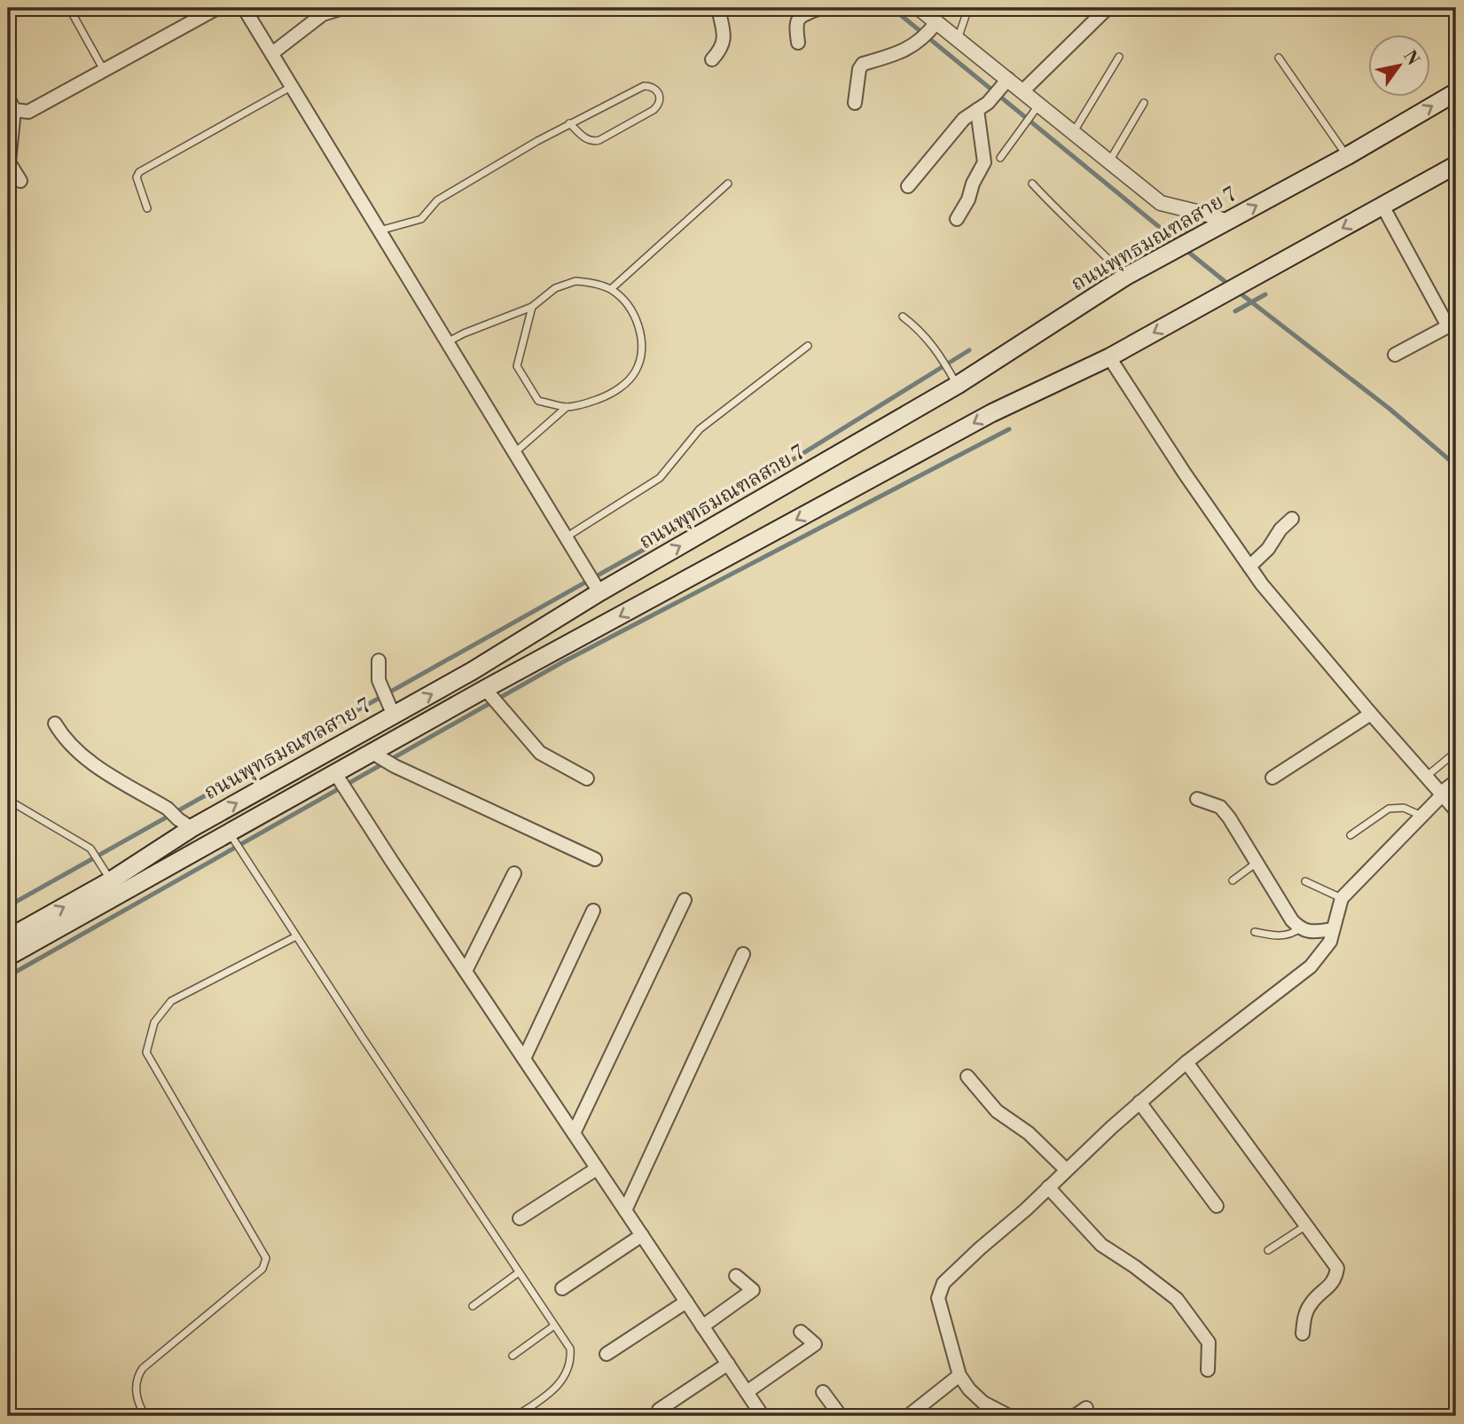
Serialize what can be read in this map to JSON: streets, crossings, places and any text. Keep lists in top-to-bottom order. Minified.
{"streets":{"main road":["ถนนพุทธมณฑลสาย 7"]},"north":"top right"}
